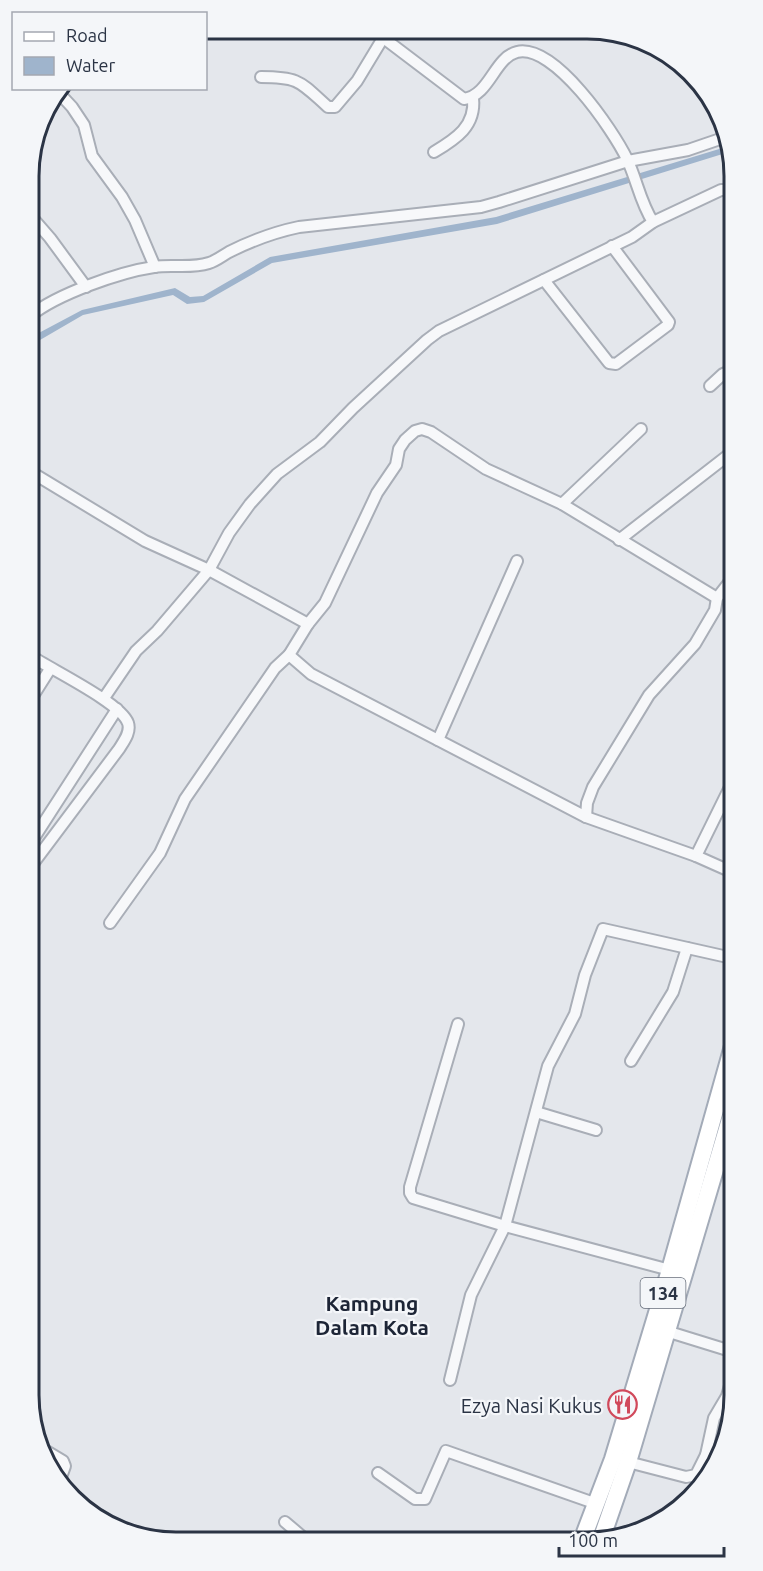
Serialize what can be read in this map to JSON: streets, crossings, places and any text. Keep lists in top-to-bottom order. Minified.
{"streets":{"main road":["134"]},"districts":["Kampung Dalam Kota"],"places":{"restaurant":["Ezya Nasi Kukus"]},"legend":["Road","Water"],"scale_bar":"100 m"}
